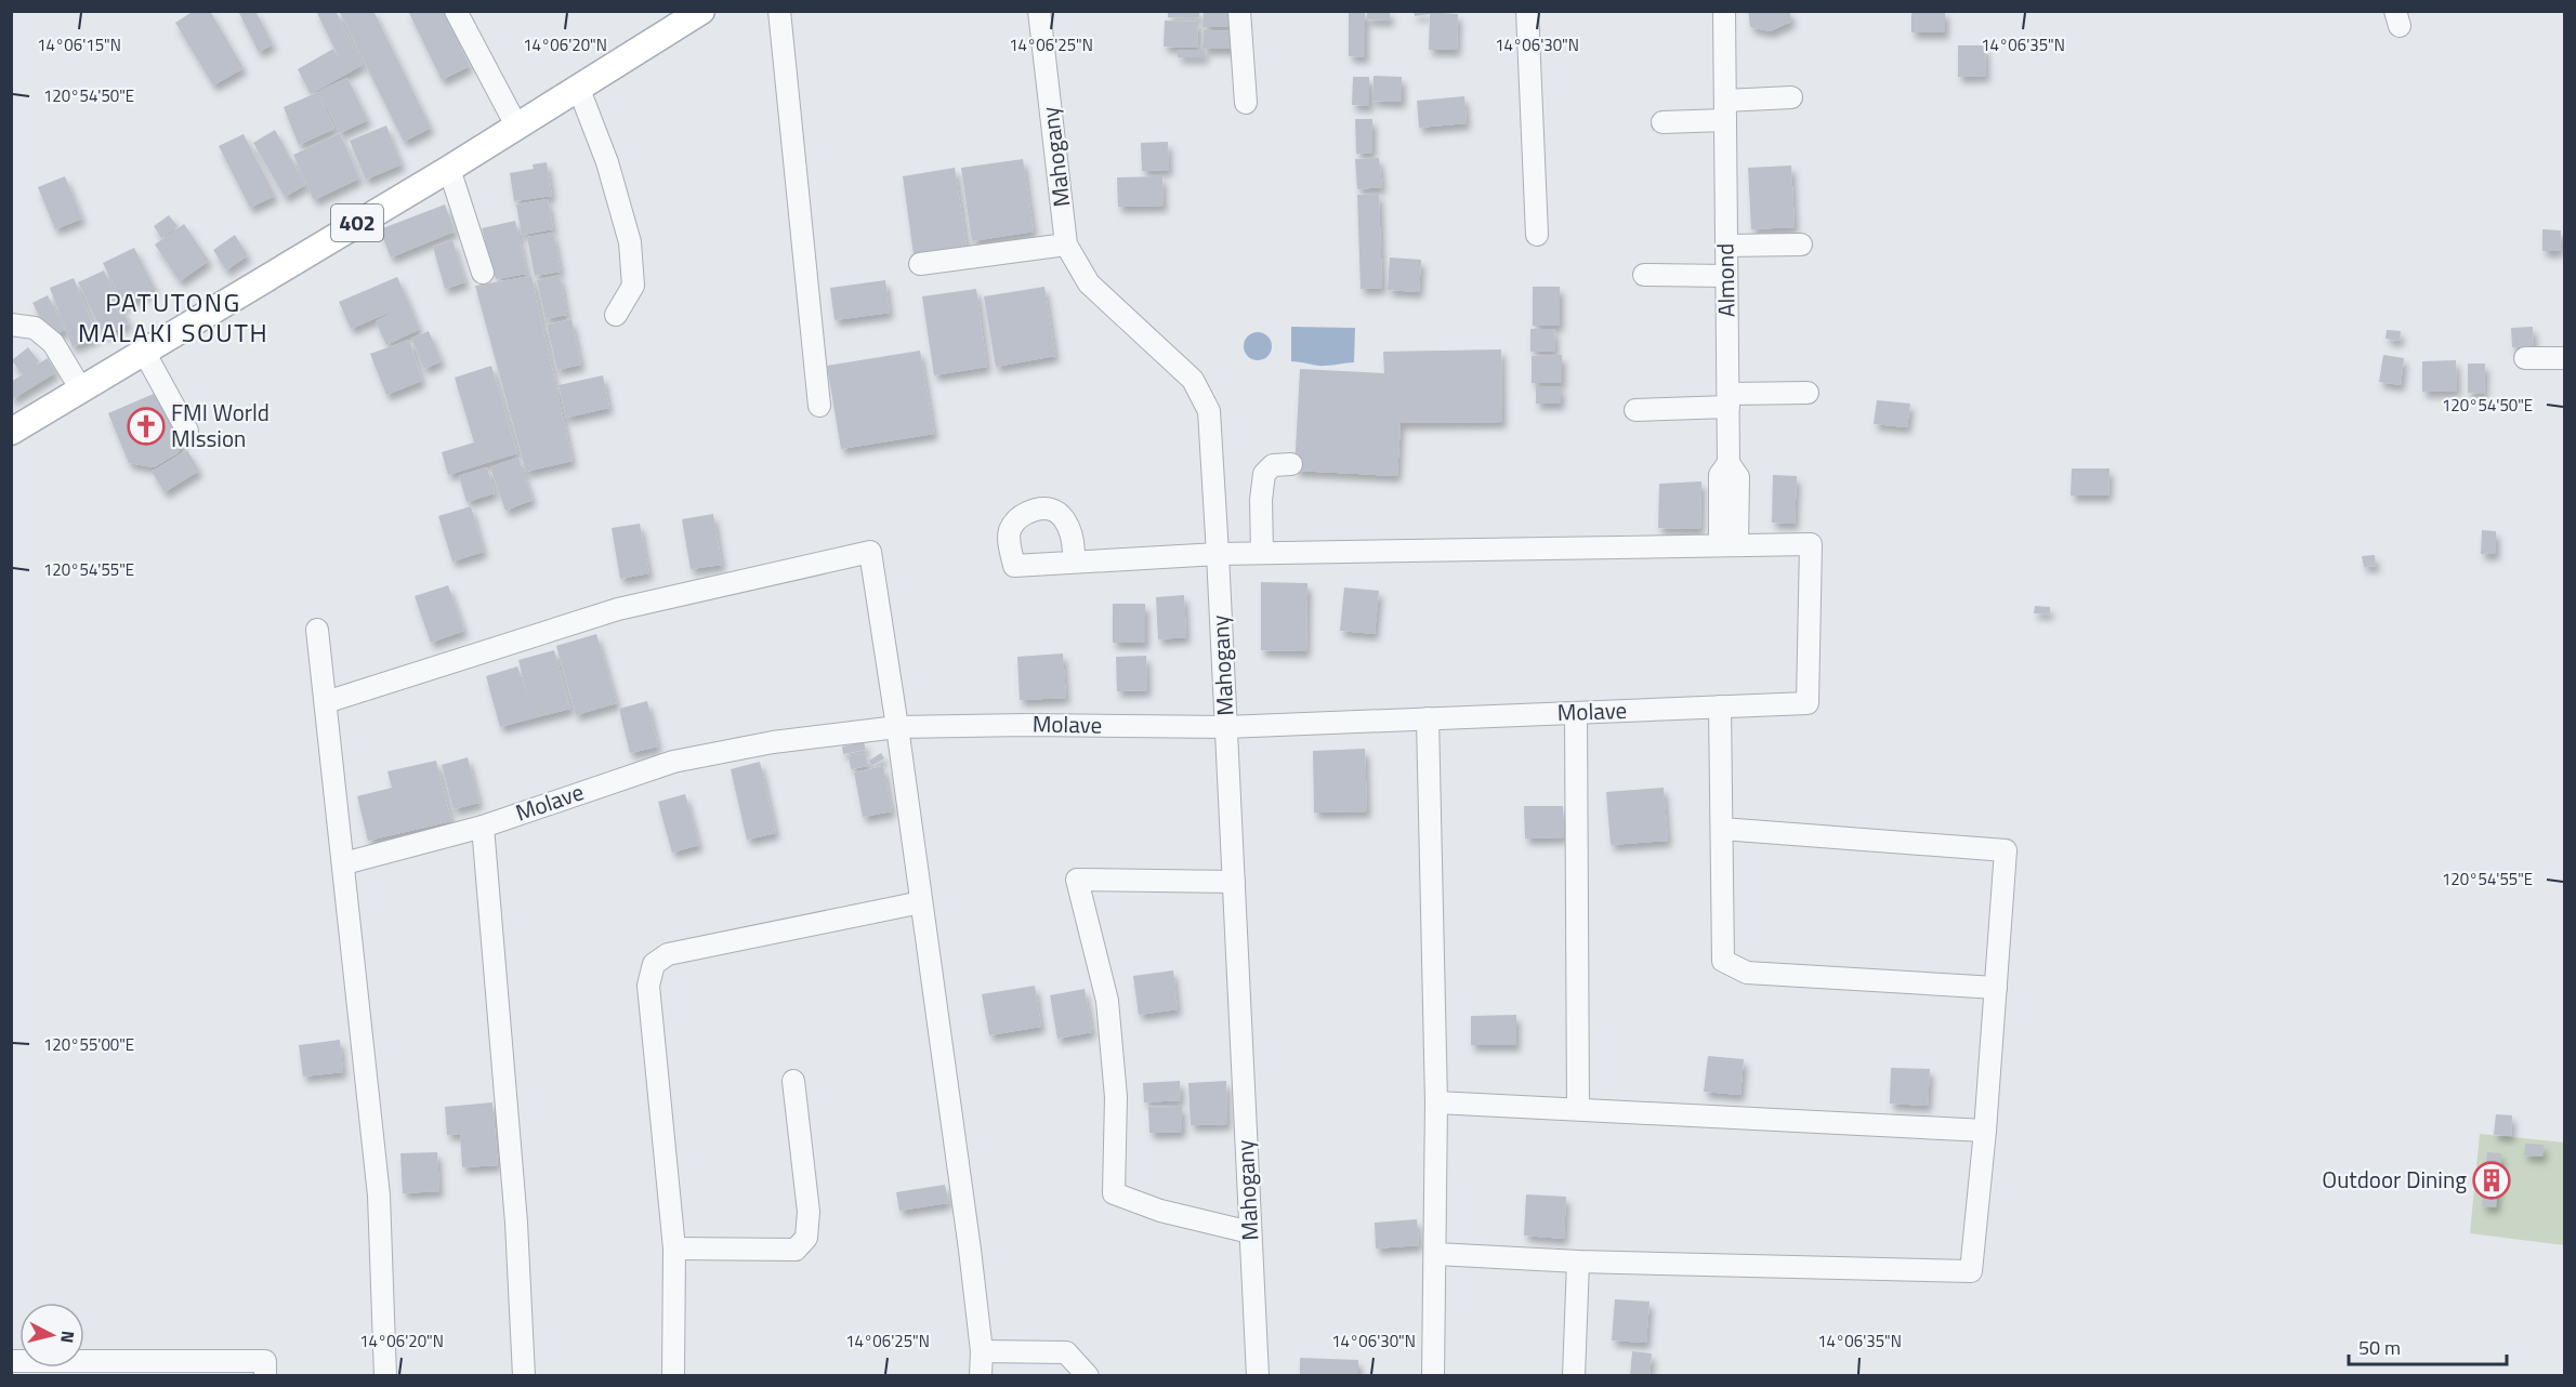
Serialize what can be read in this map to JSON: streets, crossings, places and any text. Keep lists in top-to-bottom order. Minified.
{"streets":{"main road":["402"],"street":["Mahogany","Almond","Molave"]},"crossings":[["Mahogany","Molave"],["Almond","Molave"]],"districts":["PATUTONG MALAKI SOUTH"],"places":{"church":["FMI World MIssion"],"building":["Outdoor Dining"]},"scale_bar":"50 m","north":"right","coordinates":["14°06'15\"N","14°06'20\"N","14°06'25\"N","14°06'30\"N","14°06'35\"N","120°54'50\"E","120°54'55\"E","120°55'00\"E"]}
